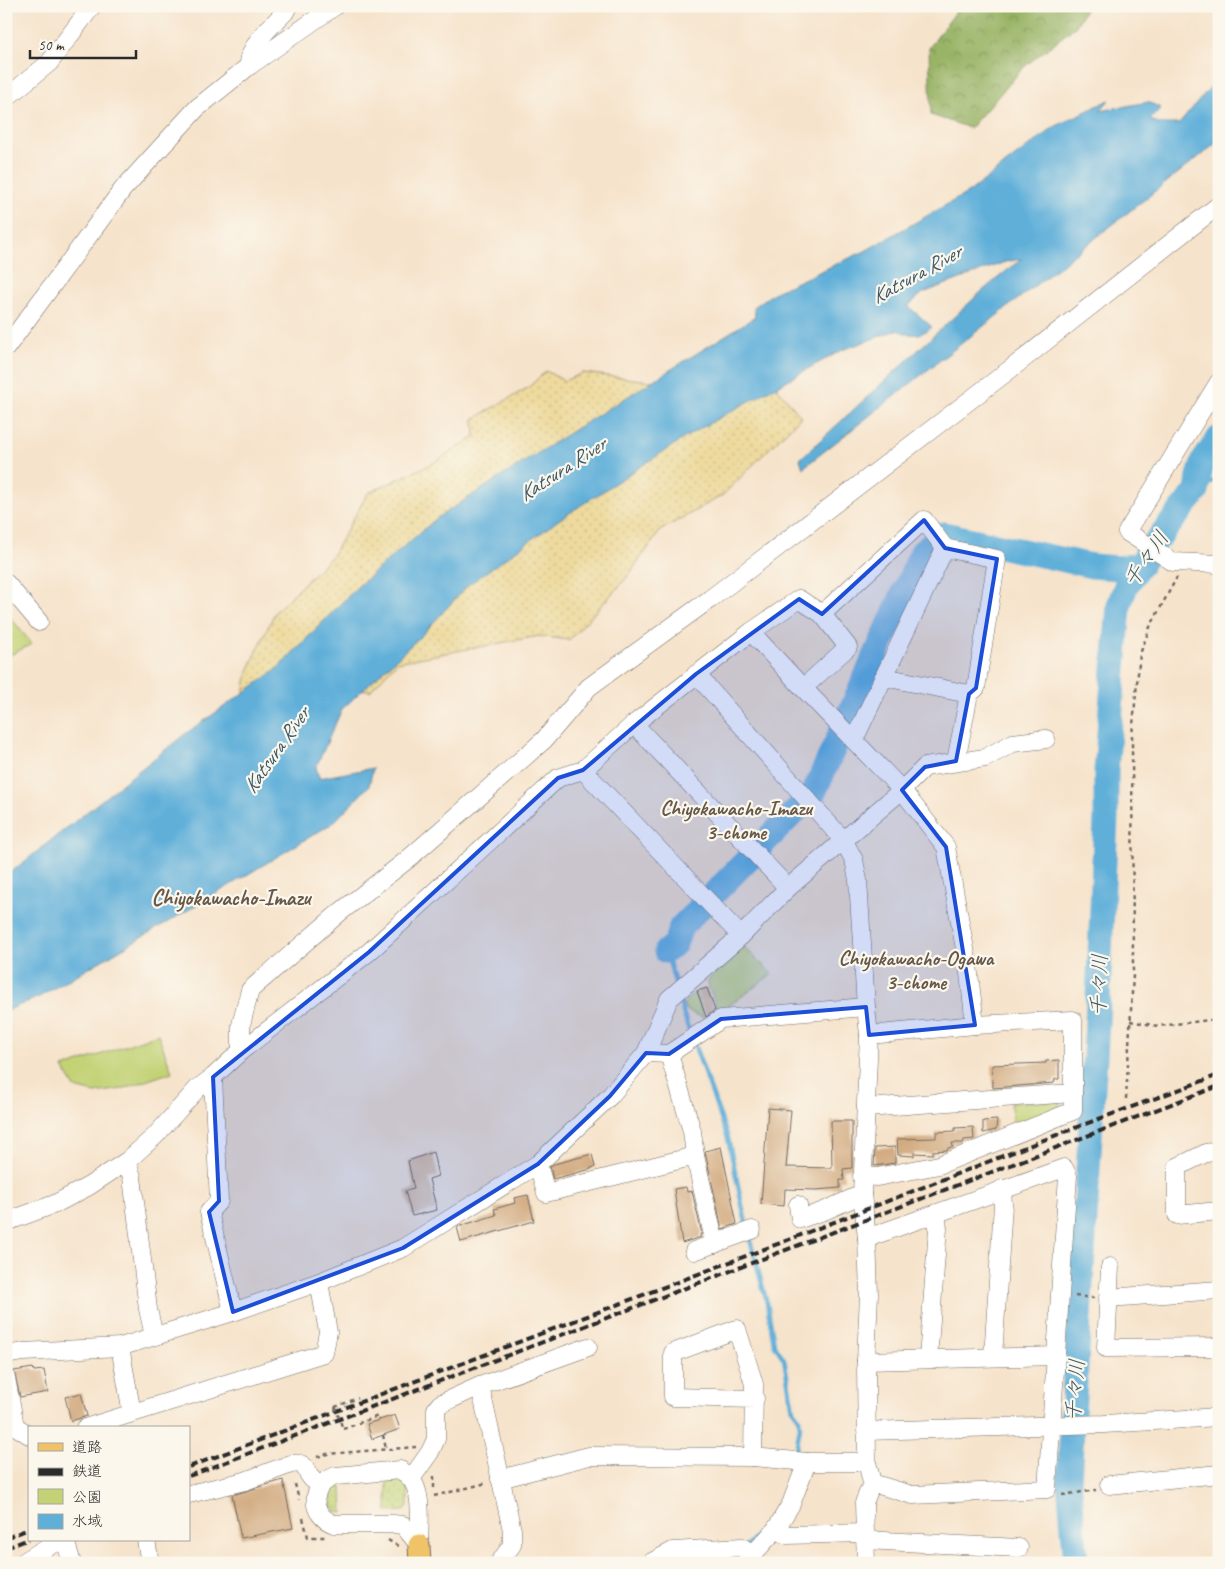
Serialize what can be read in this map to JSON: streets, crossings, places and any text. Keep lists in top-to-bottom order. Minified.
{"districts":["Chiyokawacho-Imazu 3-chome","Chiyokawacho-Imazu","Chiyokawacho-Ogawa 3-chome"],"water":["Katsura River","千々川"],"legend":["道路","鉄道","公園","水域"],"scale_bar":"50 m"}
